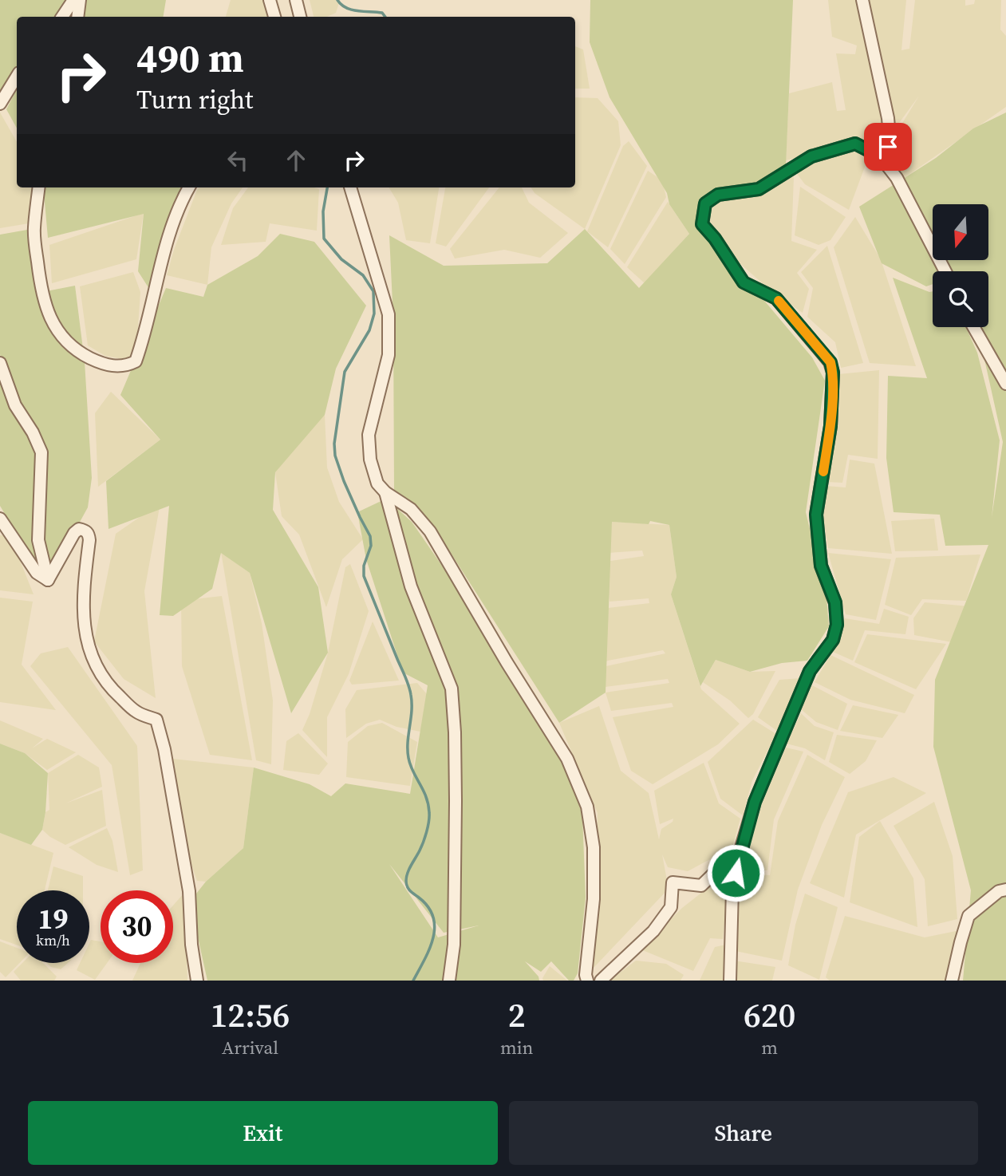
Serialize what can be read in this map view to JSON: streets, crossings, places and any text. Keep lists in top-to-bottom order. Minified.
{"north":"bottom","page":{"turn":["490 m","Turn right"],"speed":"19 km/h","limit":"30","eta":["12:56","Arrival","2","min","620","m"],"buttons":["Exit","Share"]}}
